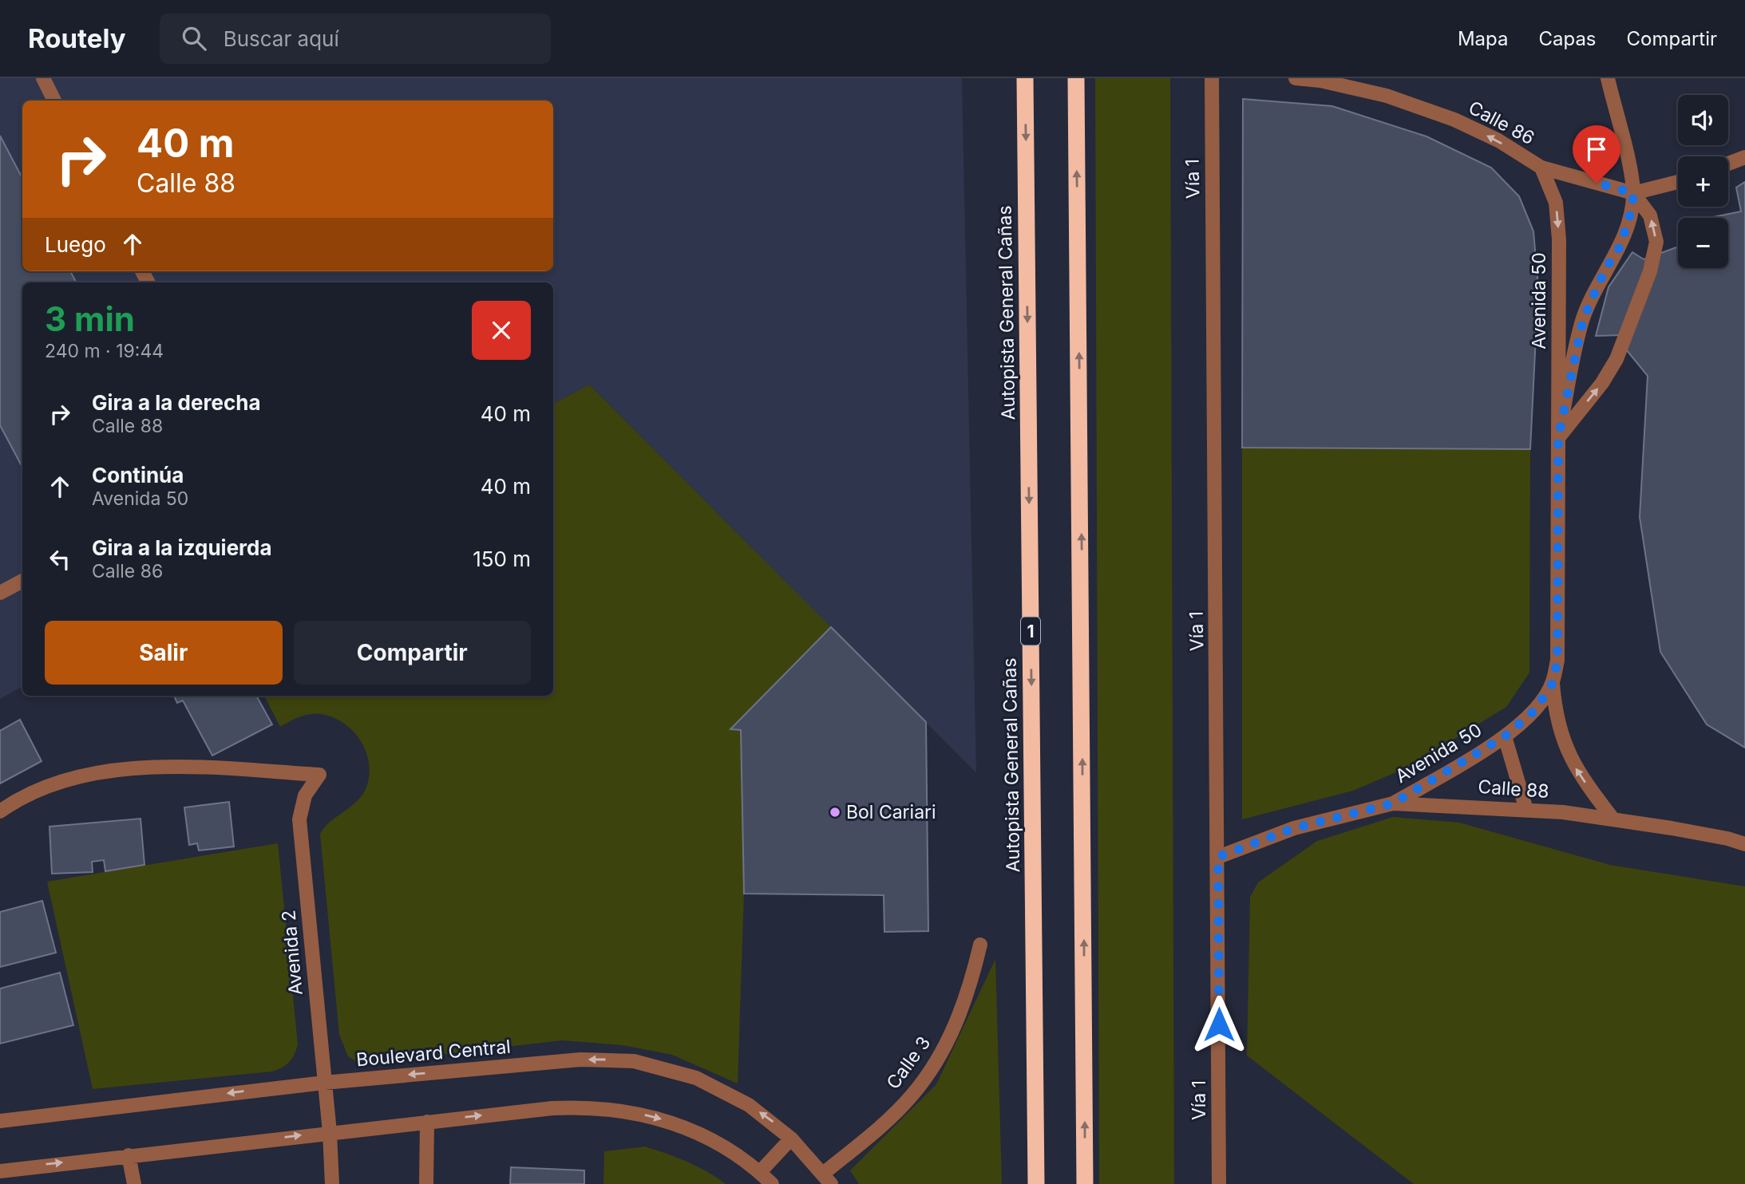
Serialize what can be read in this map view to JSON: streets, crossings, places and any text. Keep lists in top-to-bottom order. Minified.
{"streets":{"highway":["Autopista General Cañas","1"],"street":["Calle 86","Vía 1","Avenida 50","Calle 88","Avenida 2","Boulevard Central","Calle 3"]},"crossings":[["Calle 86","Avenida 50"],["Vía 1","Calle 88"],["Avenida 50","Calle 88"],["Avenida 2","Boulevard Central"],["Boulevard Central","Calle 3"]],"one_way":["Calle 86"],"places":["Bol Cariari"],"page":{"header":"Routely","search":"Buscar aquí","nav":["Mapa","Capas","Compartir"],"map_buttons":["+","−"],"turn":["40 m","Calle 88"],"then":"Luego","heading":["3 min","240 m · 19:44"],"list":[{"name":"Gira a la derecha","note":"Calle 88","value":"40 m"},{"name":"Continúa","note":"Avenida 50","value":"40 m"},{"name":"Gira a la izquierda","note":"Calle 86","value":"150 m"}],"buttons":["Salir","Compartir"]}}
